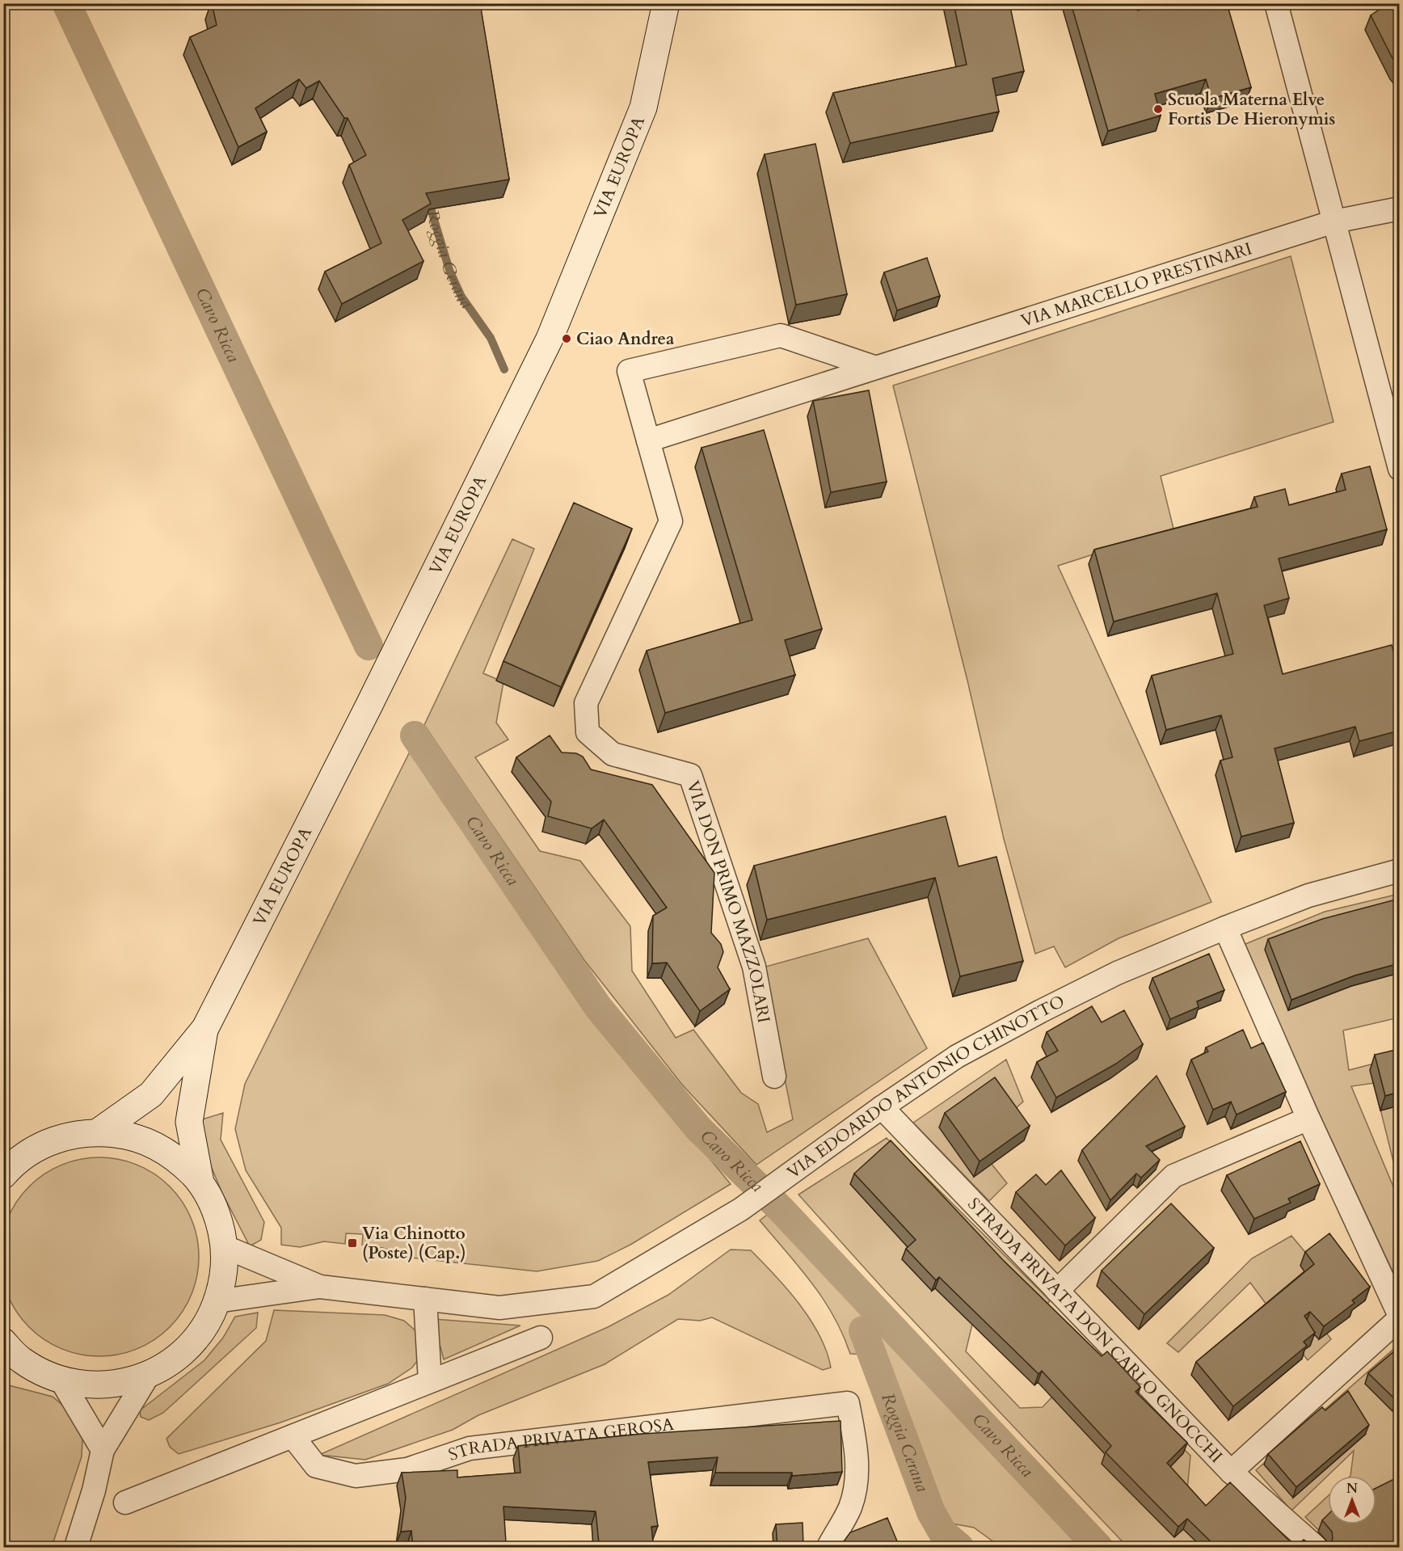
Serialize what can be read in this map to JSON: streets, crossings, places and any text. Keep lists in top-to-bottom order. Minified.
{"streets":{"main road":["VIA EUROPA"],"street":["VIA MARCELLO PRESTINARI","VIA DON PRIMO MAZZOLARI","VIA EDOARDO ANTONIO CHINOTTO","STRADA PRIVATA DON CARLO GNOCCHI","STRADA PRIVATA GEROSA"]},"crossings":[["VIA MARCELLO PRESTINARI","VIA DON PRIMO MAZZOLARI"],["VIA EDOARDO ANTONIO CHINOTTO","STRADA PRIVATA DON CARLO GNOCCHI"]],"water":["Roggia Cerana","Cavo Ricca"],"places":{"other":["Scuola Materna Elve Fortis De Hieronymis","Ciao Andrea"],"transit":["Via Chinotto (Poste) (Cap.)"]},"north":"top"}
